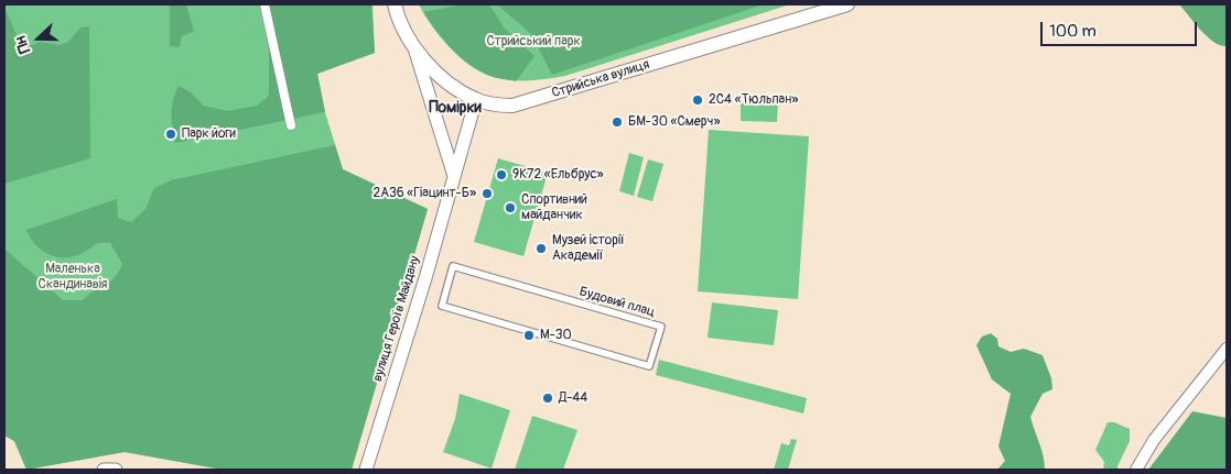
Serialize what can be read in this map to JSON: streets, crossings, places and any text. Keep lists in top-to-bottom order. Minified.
{"streets":{"main road":["Стрийська вулиця","вулиця Героїв Майдану"],"street":["Будовий плац"]},"crossings":[["Стрийська вулиця","вулиця Героїв Майдану"]],"districts":["Помірки"],"parks":["Стрийський парк","Маленька Скандинавія"],"places":["2С4 «Тюльпан»","БМ-30 «Смерч»","Парк йоги","9К72 «Ельбрус»","2А36 «Гіацинт-Б»","Спортивний майданчик","Музей історії Академії","М-30","Д-44"],"scale_bar":"100 m","north":"left"}
